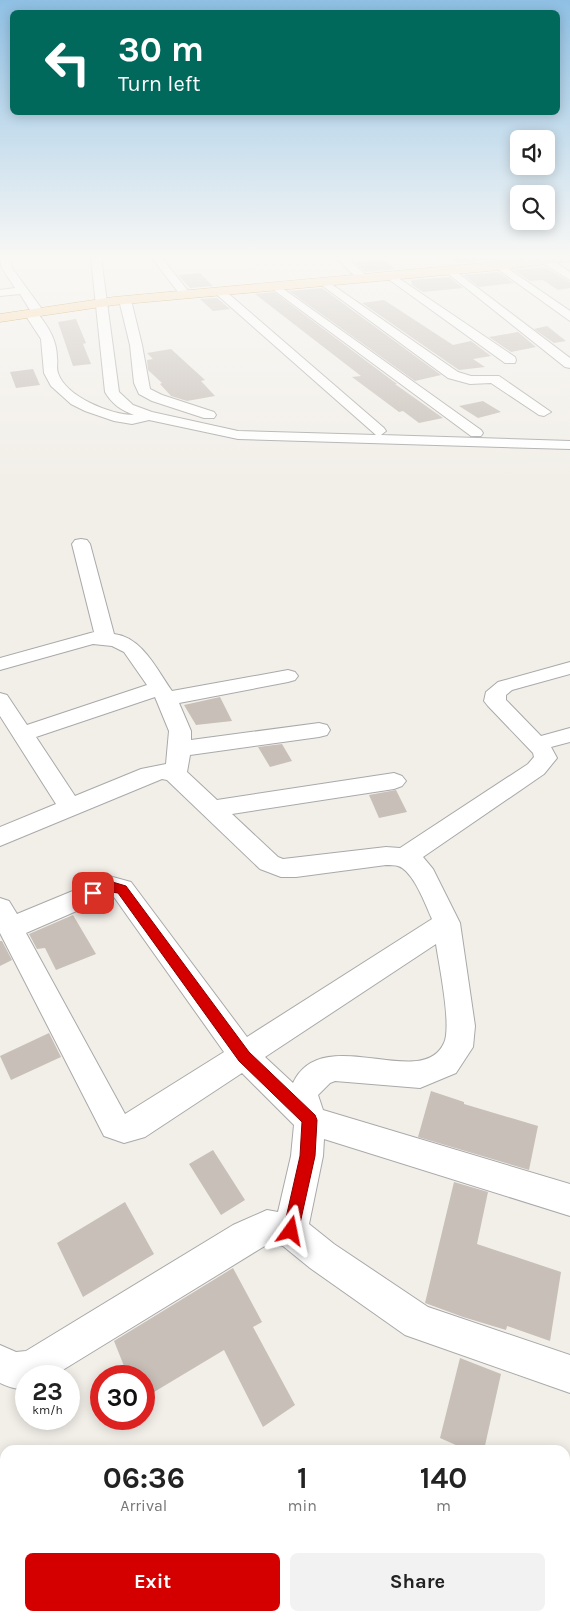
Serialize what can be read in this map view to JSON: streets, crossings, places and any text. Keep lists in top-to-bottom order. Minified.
{"page":{"turn":["30 m","Turn left"],"speed":"23 km/h","limit":"30","eta":["06:36","Arrival","1","min","140","m"],"buttons":["Exit","Share"]}}
